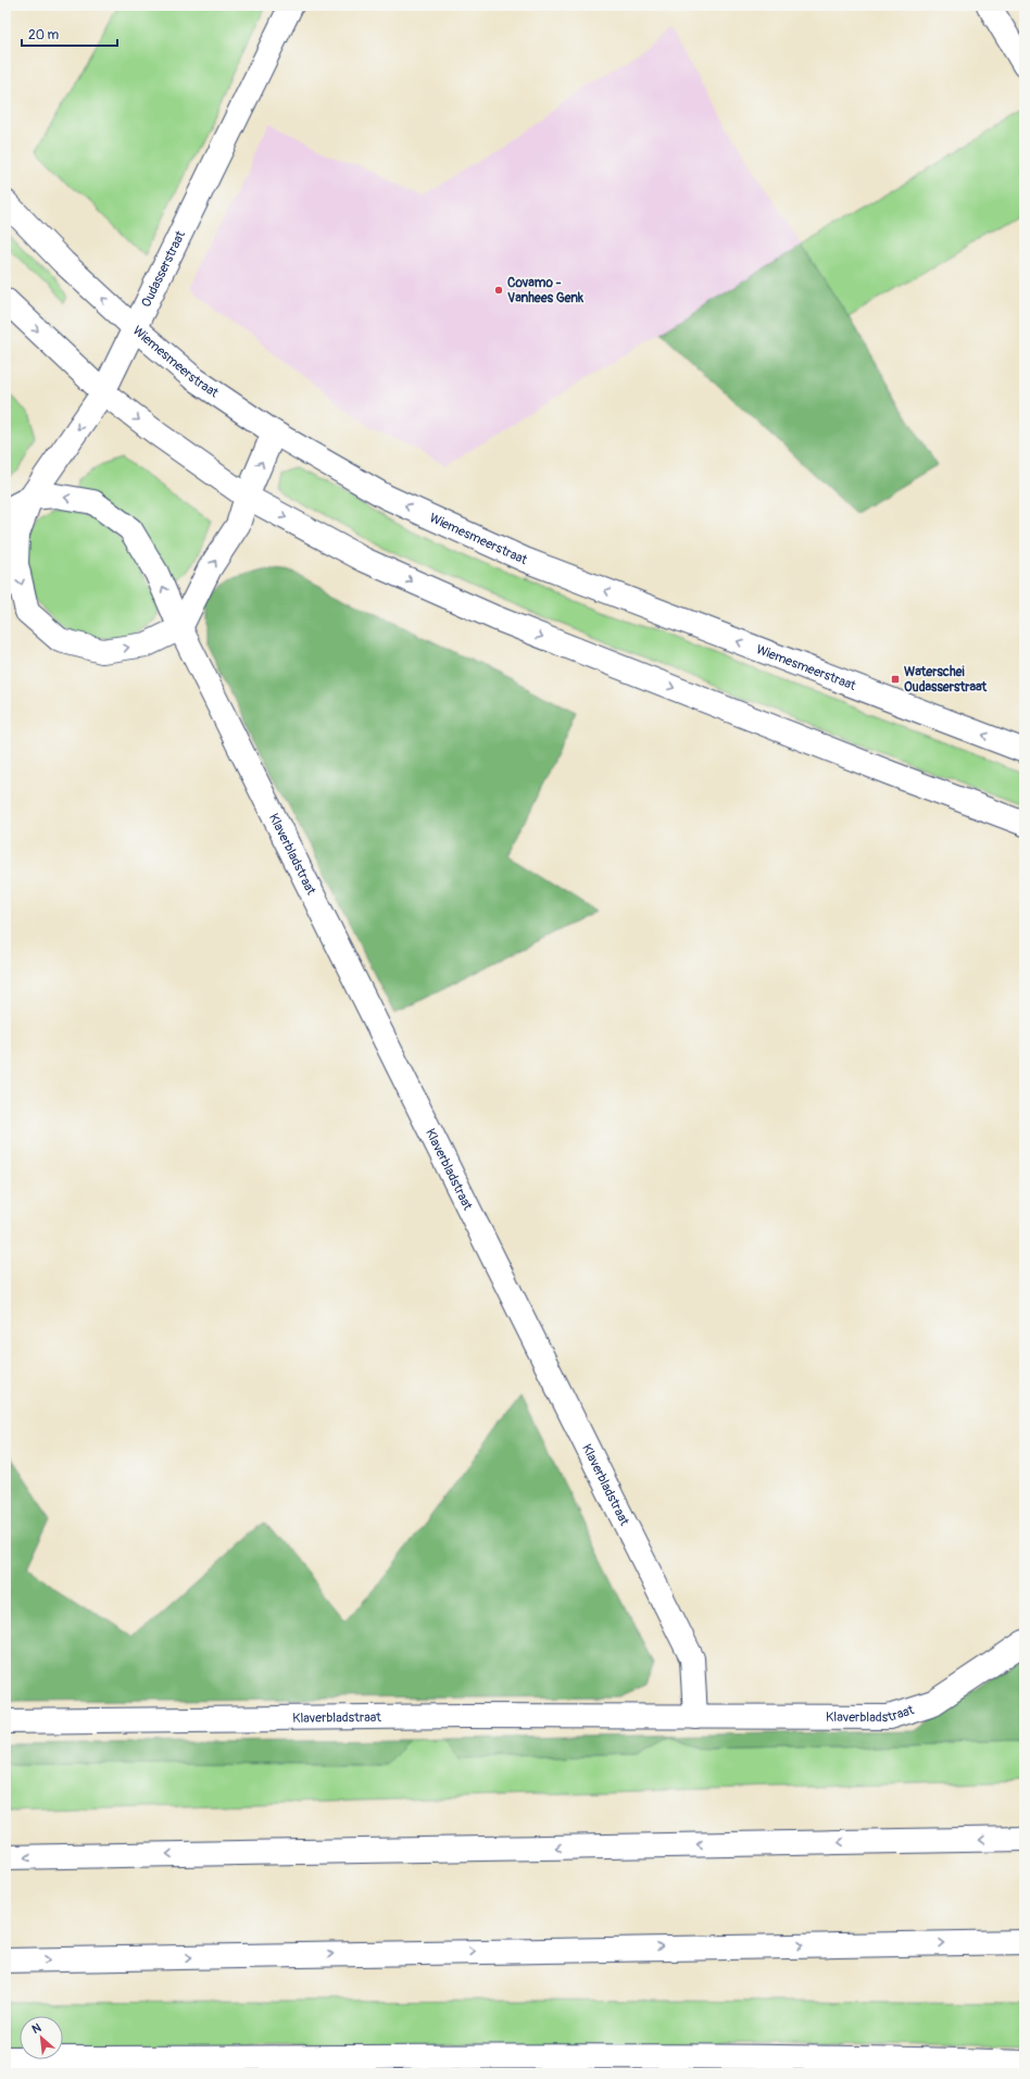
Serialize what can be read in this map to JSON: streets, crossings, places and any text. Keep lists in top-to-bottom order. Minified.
{"streets":{"main road":["Oudasserstraat","Wiemesmeerstraat","Klaverbladstraat"]},"crossings":[["Oudasserstraat","Wiemesmeerstraat"],["Oudasserstraat","Klaverbladstraat"]],"places":{"other":["Covamo - Vanhees Genk"],"transit":["Waterschei Oudasserstraat"]},"scale_bar":"20 m","north":"top left"}
